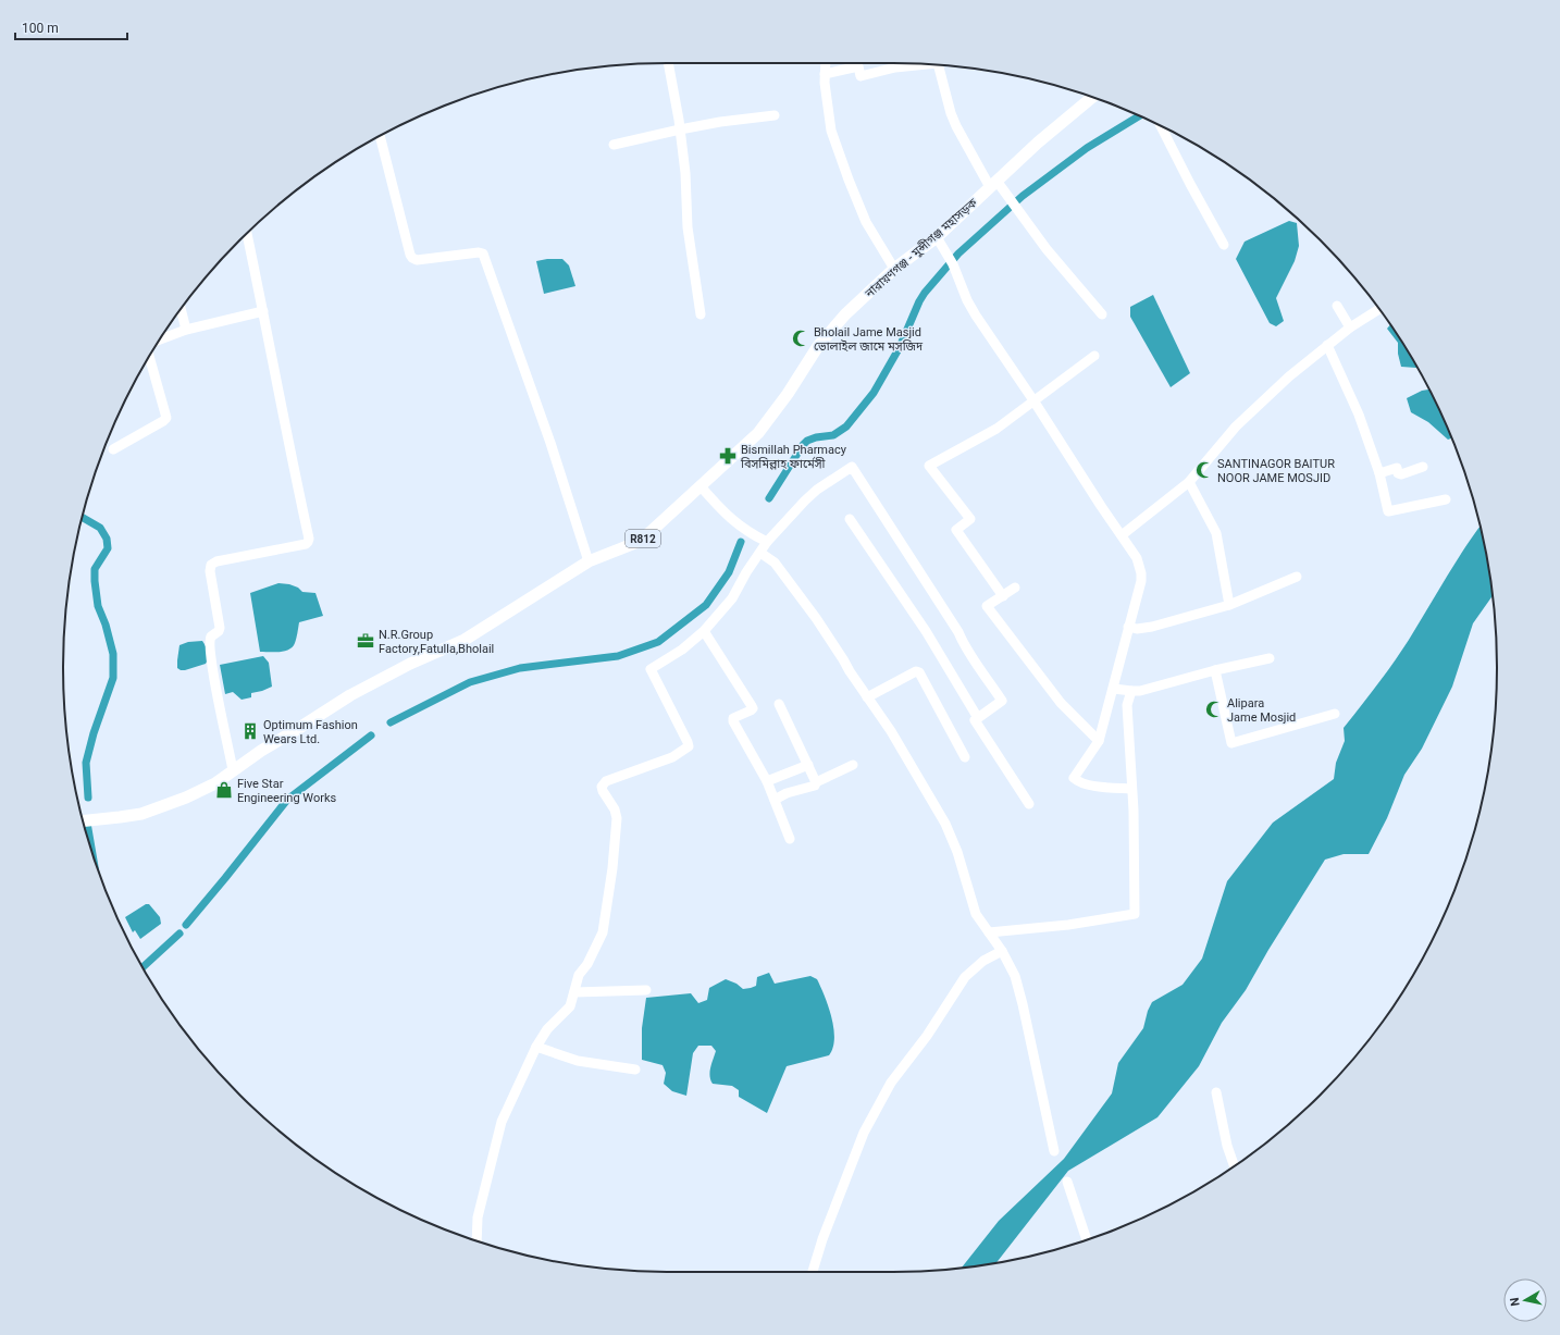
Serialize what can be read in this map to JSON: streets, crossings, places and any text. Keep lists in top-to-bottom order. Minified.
{"streets":{"main road":["নারায়ণগঞ্জ - মুন্সীগঞ্জ মহাসড়ক","R812"]},"places":{"mosque":["Bholail Jame Masjid ভোলাইল জামে মসজিদ","SANTINAGOR BAITUR NOOR JAME MOSJID","Alipara Jame Mosjid"],"pharmacy":["Bismillah Pharmacy বিসমিল্লাহ ফার্মেসী"],"office":["N.R.Group Factory,Fatulla,Bholail"],"building":["Optimum Fashion Wears Ltd."],"shop":["Five Star Engineering Works"]},"scale_bar":"100 m","north":"left"}
